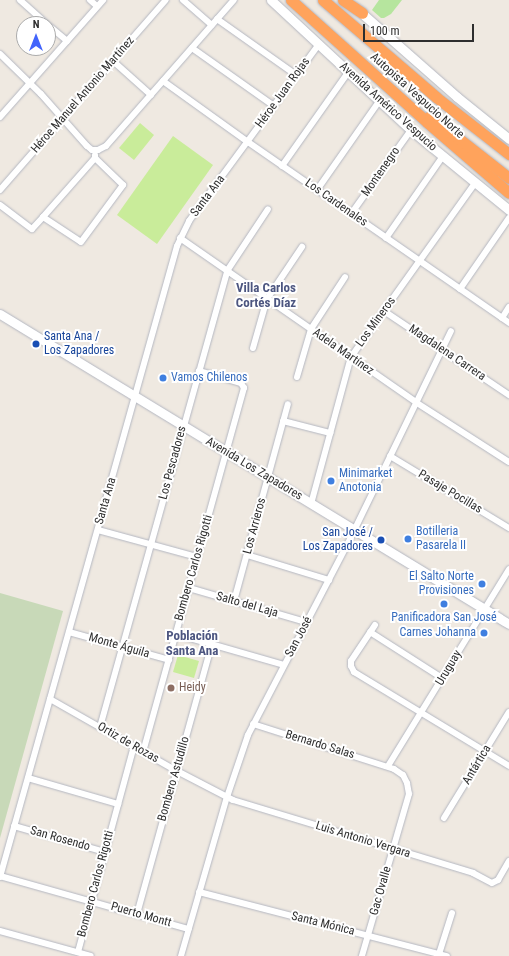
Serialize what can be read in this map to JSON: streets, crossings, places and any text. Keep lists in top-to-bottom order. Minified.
{"streets":{"highway":["Autopista Vespucio Norte"],"main road":["Avenida Américo Vespucio","Avenida Los Zapadores"],"street":["Héroe Juan Rojas","Héroe Manuel Antonio Martínez","Montenegro","Santa Ana","Los Cardenales","Los Mineros","Adela Martínez","Magdalena Carrera","Los Pescadores","Pasaje Pocillas","Los Arrieros","Bombero Carlos Rigotti","Salto del Laja","San José","Monte Águila","Uruguay","Ortiz de Rozas","Bernardo Salas","Antártica","Bombero Astudillo","San Rosendo","Luis Antonio Vergara","Gac Ovalle","Puerto Montt","Santa Mónica"]},"crossings":[["Héroe Juan Rojas","Avenida Américo Vespucio"],["Héroe Juan Rojas","Santa Ana"],["Héroe Juan Rojas","Los Cardenales"],["Avenida Américo Vespucio","Montenegro"],["Avenida Américo Vespucio","Los Mineros"],["Montenegro","Los Cardenales"],["Santa Ana","Los Cardenales"],["Santa Ana","Adela Martínez"],["Santa Ana","Avenida Los Zapadores"],["Santa Ana","Monte Águila"],["Santa Ana","Ortiz de Rozas"],["Santa Ana","San Rosendo"],["Santa Ana","Puerto Montt"],["Los Cardenales","Los Mineros"],["Los Mineros","Adela Martínez"],["Los Mineros","Magdalena Carrera"],["Los Mineros","Avenida Los Zapadores"],["Adela Martínez","Los Pescadores"],["Adela Martínez","San José"],["Magdalena Carrera","San José"],["Los Pescadores","Avenida Los Zapadores"],["Los Pescadores","Bombero Carlos Rigotti"],["Los Pescadores","Monte Águila"],["Los Pescadores","Ortiz de Rozas"],["Avenida Los Zapadores","Los Arrieros"],["Avenida Los Zapadores","Bombero Carlos Rigotti"],["Avenida Los Zapadores","San José"],["Avenida Los Zapadores","Uruguay"],["Pasaje Pocillas","San José"],["Los Arrieros","Salto del Laja"],["Bombero Carlos Rigotti","Salto del Laja"],["Bombero Carlos Rigotti","Monte Águila"],["Bombero Carlos Rigotti","Ortiz de Rozas"],["Bombero Carlos Rigotti","San Rosendo"],["Bombero Carlos Rigotti","Puerto Montt"],["Salto del Laja","San José"],["San José","Ortiz de Rozas"],["San José","Bernardo Salas"],["San José","Luis Antonio Vergara"],["San José","Puerto Montt"],["San José","Santa Mónica"],["Uruguay","Bernardo Salas"],["Uruguay","Gac Ovalle"],["Ortiz de Rozas","Bombero Astudillo"],["Ortiz de Rozas","Luis Antonio Vergara"],["Bernardo Salas","Gac Ovalle"],["Bombero Astudillo","Puerto Montt"],["Luis Antonio Vergara","Gac Ovalle"],["Gac Ovalle","Santa Mónica"]],"districts":["Villa Carlos Cortés Díaz","Población Santa Ana"],"places":["Santa Ana / Los Zapadores","Vamos Chilenos","Minimarket Anotonia","Botilleria Pasarela II","San José / Los Zapadores","El Salto Norte Provisiones","Panificadora San José","Carnes Johanna","Heidy"],"scale_bar":"100 m","north":"top"}
